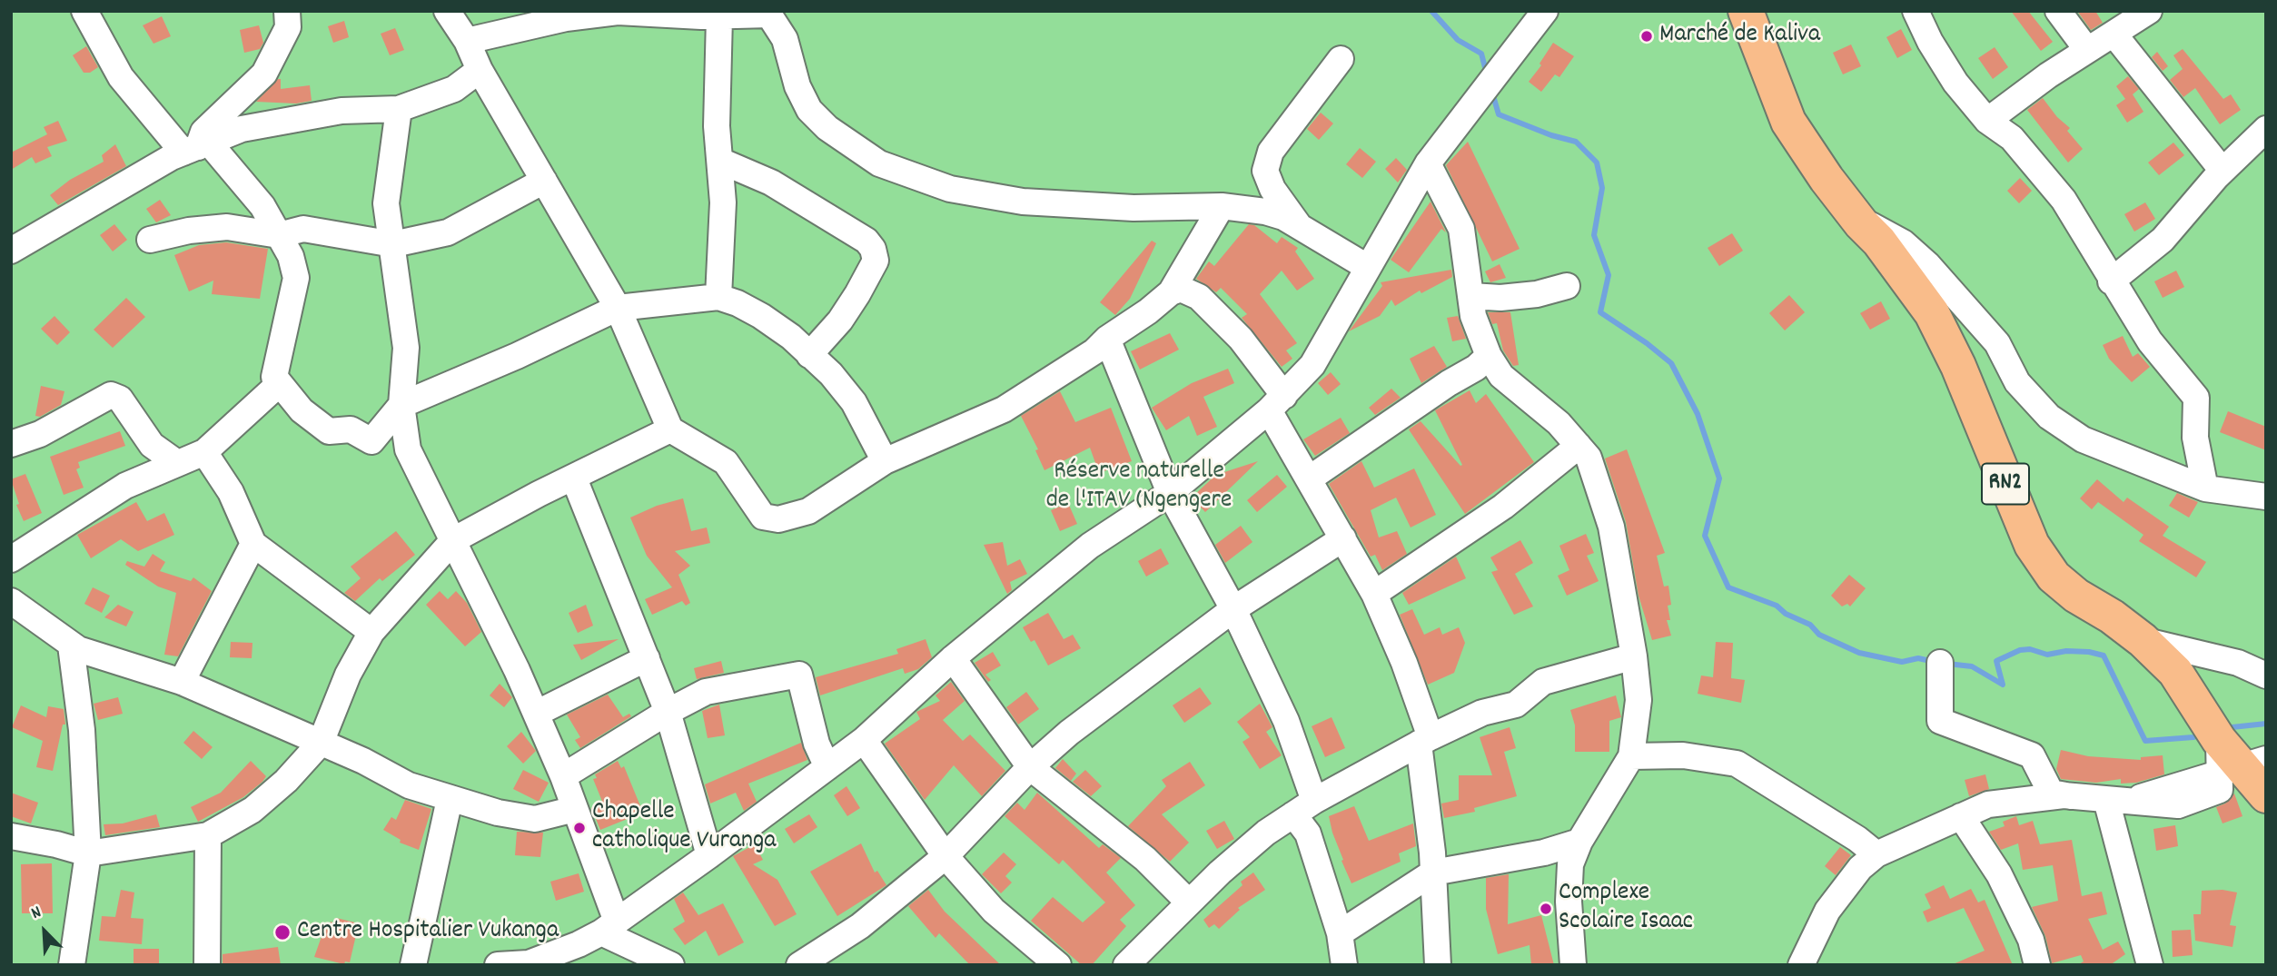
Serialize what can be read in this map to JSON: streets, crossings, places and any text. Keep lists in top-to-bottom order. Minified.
{"streets":{"highway":["RN2"]},"parks":["Réserve naturelle de l'ITAV (Ngengere"],"places":["Marché de Kaliva","Chapelle catholique Vuranga","Complexe Scolaire Isaac","Centre Hospitalier Vukanga"],"north":"top left"}
